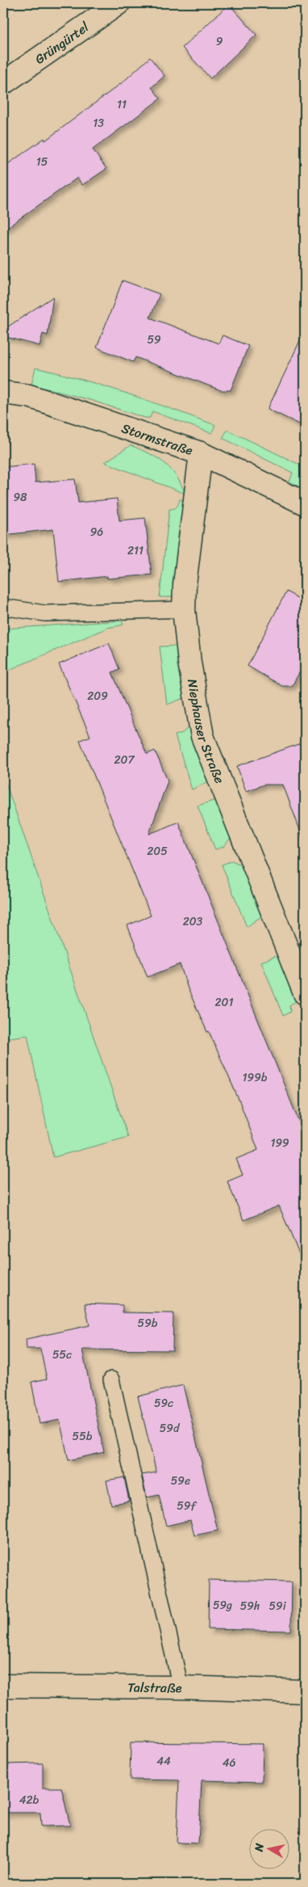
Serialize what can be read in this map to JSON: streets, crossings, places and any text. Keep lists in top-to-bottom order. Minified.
{"streets":{"street":["Grüngürtel","Stormstraße","Niephauser Straße","Talstraße"]},"crossings":[["Stormstraße","Niephauser Straße"]],"house_numbers":["9","11","13","15","59","98","96","211","209","207","205","203","201","199b","199","59b","55c","59c","59d","55b","59e","59f","59g","59h","59i","44","46","42b"],"north":"left"}
